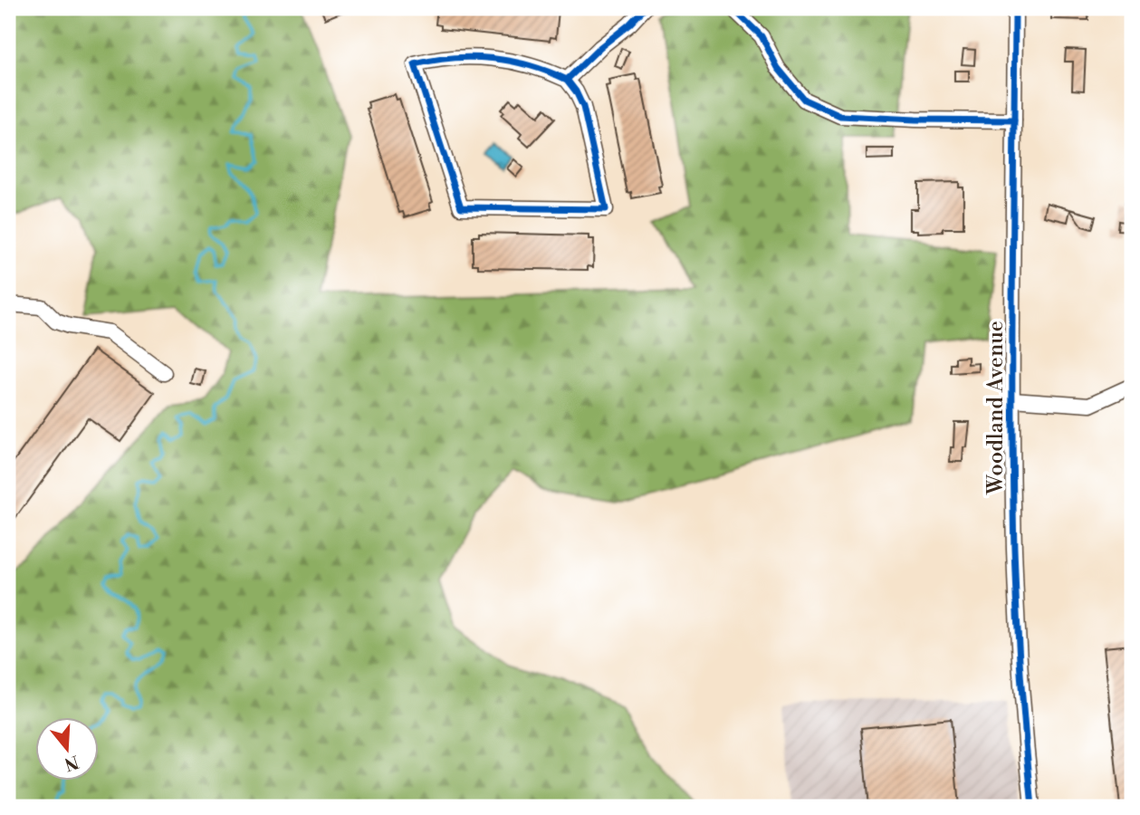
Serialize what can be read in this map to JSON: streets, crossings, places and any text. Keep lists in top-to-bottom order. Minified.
{"streets":{"street":["Woodland Avenue"]},"north":"bottom"}
